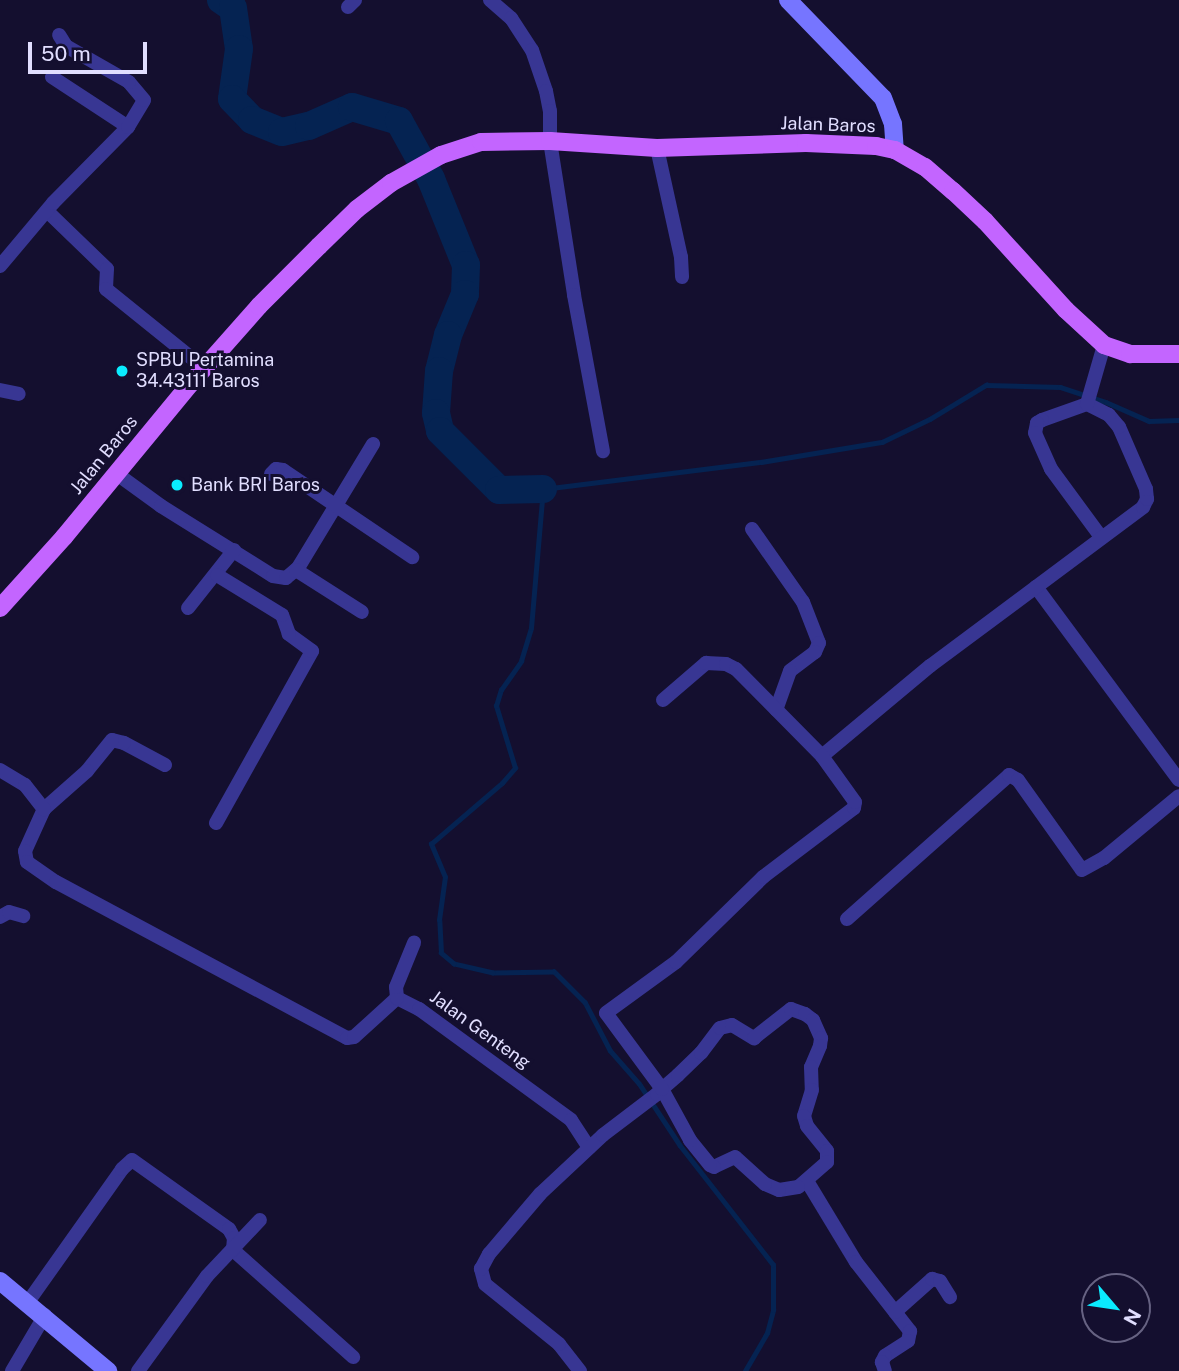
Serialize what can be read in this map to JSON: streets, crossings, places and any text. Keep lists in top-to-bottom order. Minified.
{"streets":{"main road":["Jalan Baros"],"street":["Jalan Genteng"]},"places":["SPBU Pertamina 34.43111 Baros","Bank BRI Baros"],"scale_bar":"50 m","north":"bottom right"}
